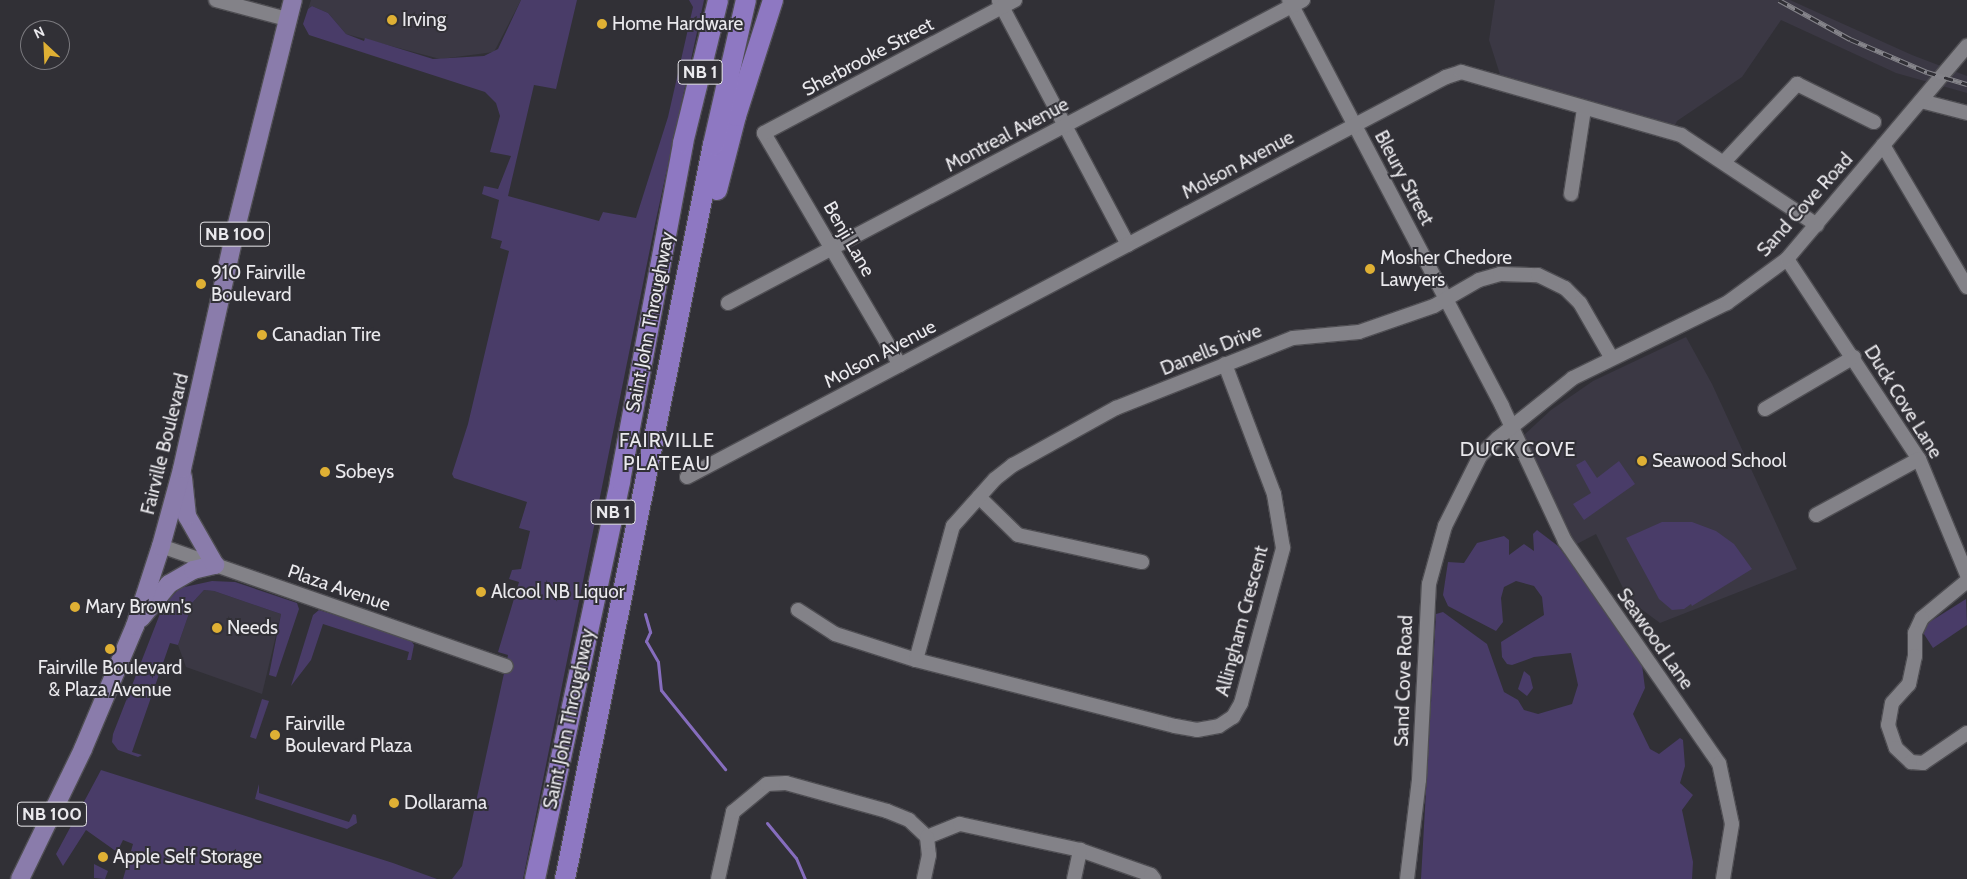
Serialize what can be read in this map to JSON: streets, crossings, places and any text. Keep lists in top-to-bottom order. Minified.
{"streets":{"highway":["NB 1","Saint John Throughway"],"main road":["NB 100","Fairville Boulevard"],"street":["Sherbrooke Street","Montreal Avenue","Molson Avenue","Bleury Street","Sand Cove Road","Benji Lane","Danells Drive","Duck Cove Lane","Plaza Avenue","Allingham Crescent","Seawood Lane"]},"crossings":[["Sherbrooke Street","Benji Lane"],["Montreal Avenue","Bleury Street"],["Montreal Avenue","Benji Lane"],["Molson Avenue","Bleury Street"],["Molson Avenue","Sand Cove Road"],["Molson Avenue","Benji Lane"],["Bleury Street","Sand Cove Road"],["Bleury Street","Danells Drive"],["Bleury Street","Seawood Lane"],["Sand Cove Road","Danells Drive"],["Sand Cove Road","Duck Cove Lane"],["Sand Cove Road","Seawood Lane"],["Danells Drive","Allingham Crescent"],["Fairville Boulevard","Plaza Avenue"]],"districts":["FAIRVILLE PLATEAU","DUCK COVE"],"places":["Irving","Home Hardware","Mosher Chedore Lawyers","910 Fairville Boulevard","Canadian Tire","Seawood School","Sobeys","Alcool NB Liquor","Mary Brown's","Needs","Fairville Boulevard & Plaza Avenue","Fairville Boulevard Plaza","Dollarama","Apple Self Storage"],"north":"top left"}
